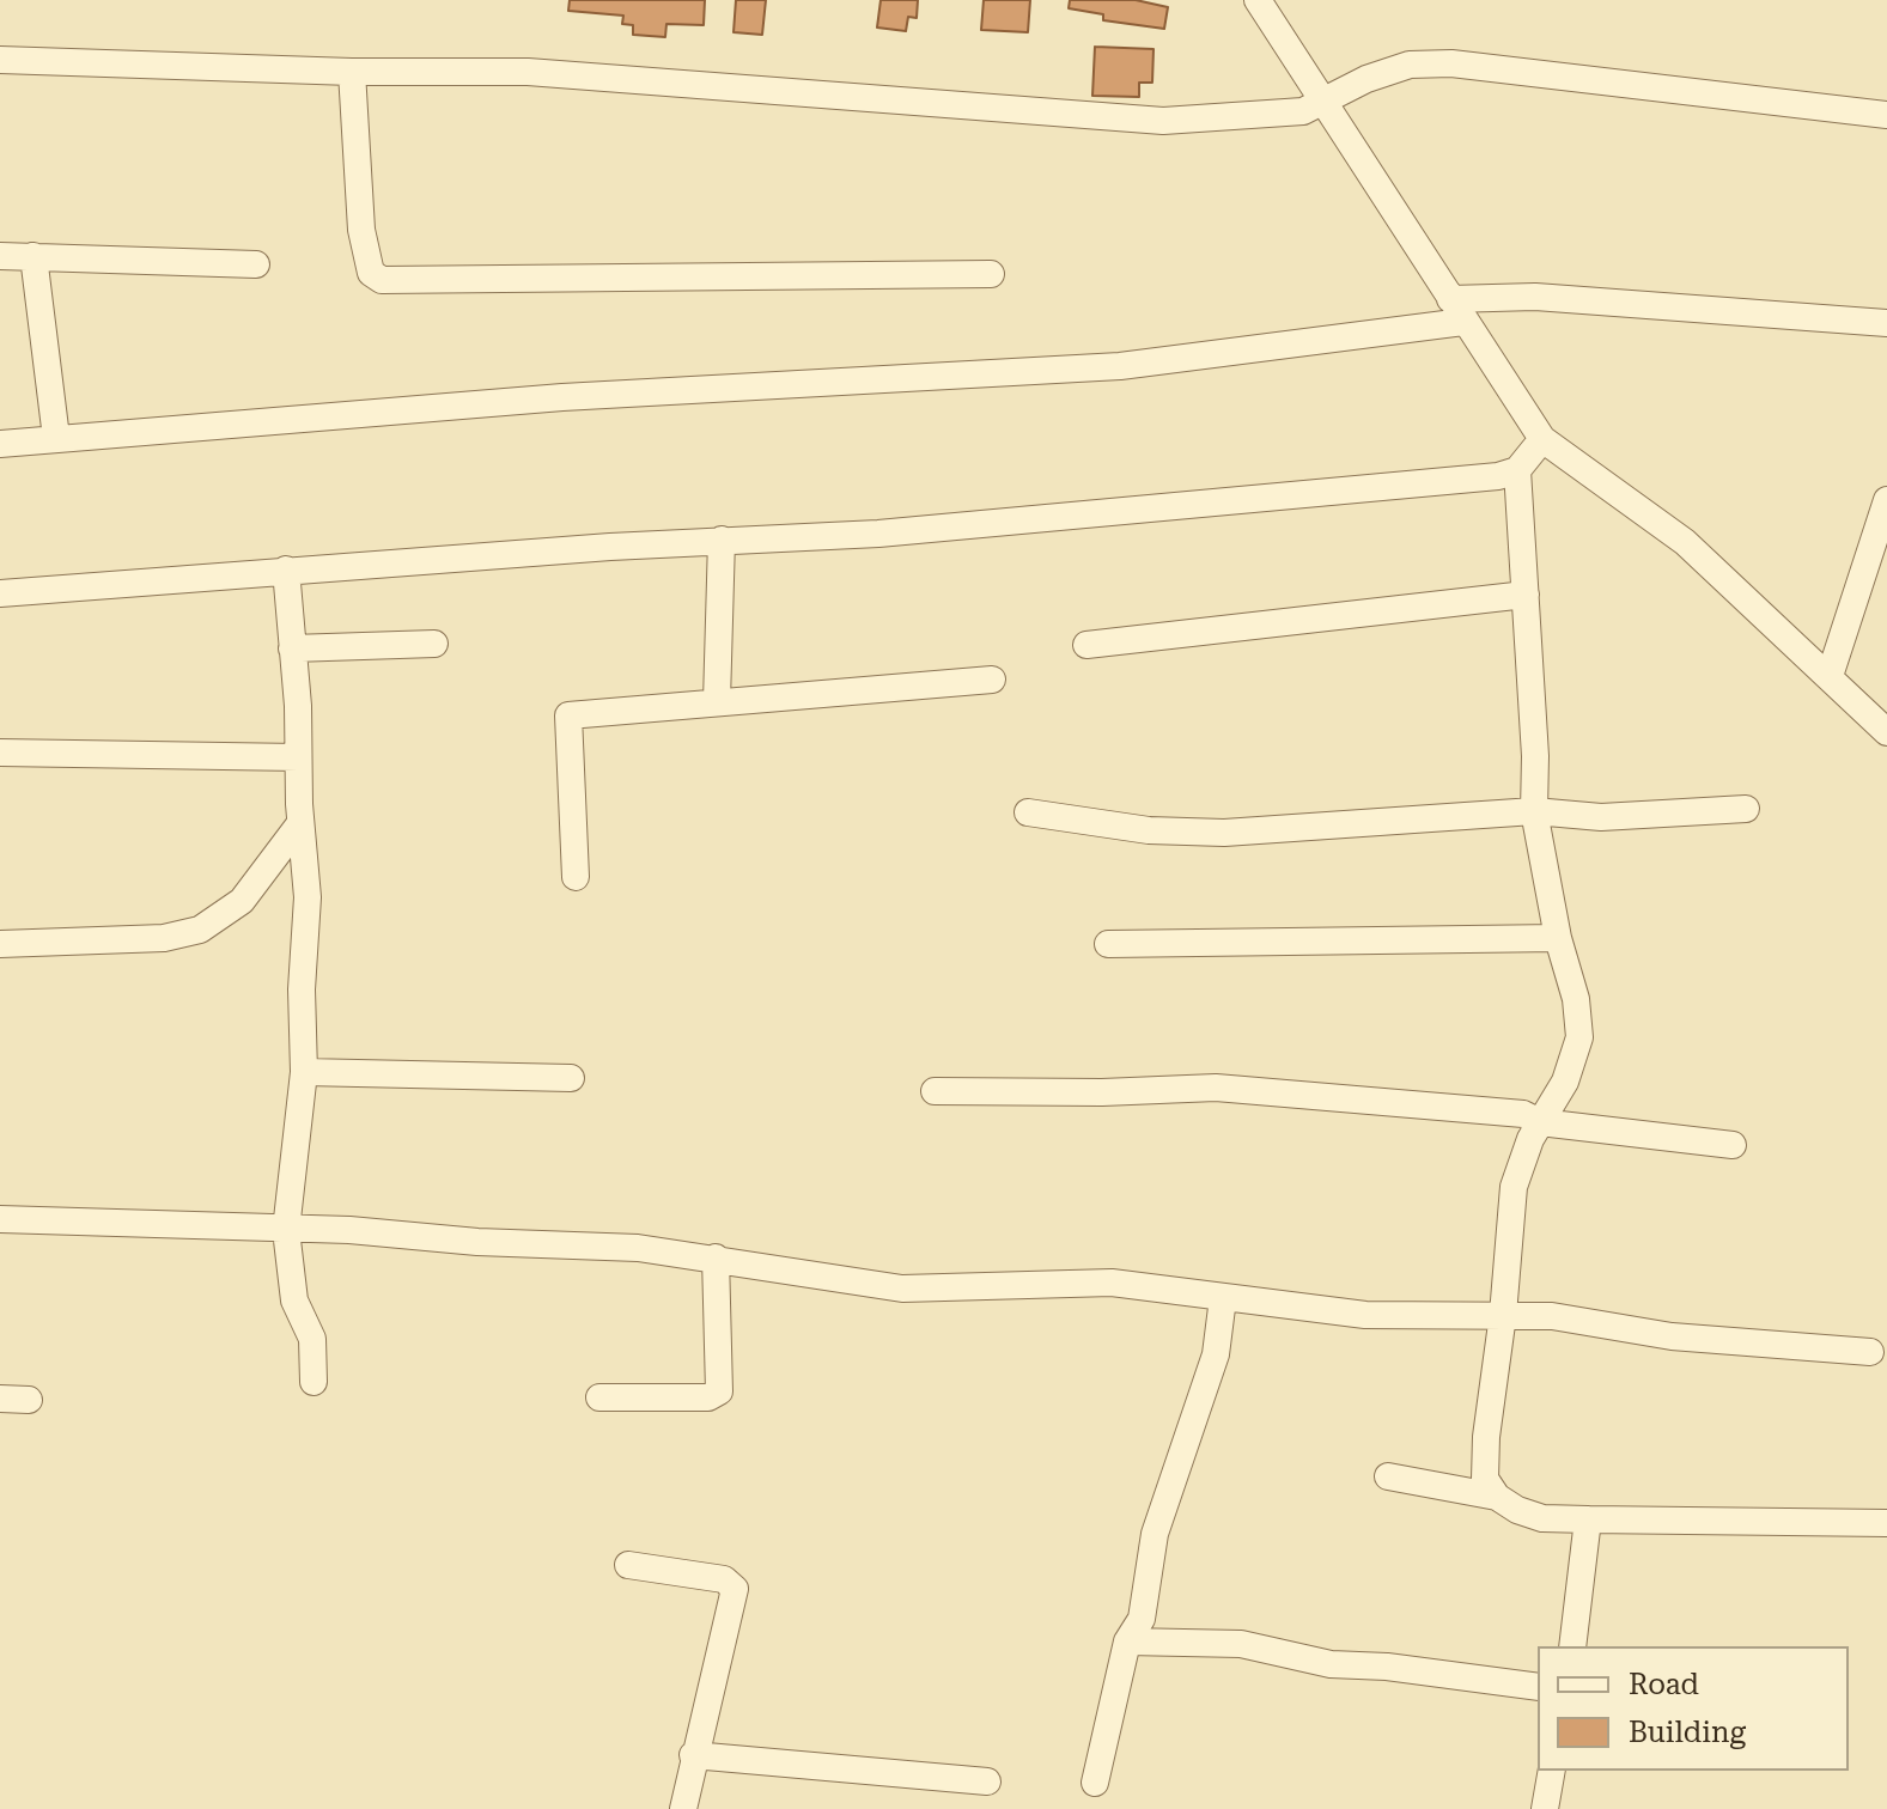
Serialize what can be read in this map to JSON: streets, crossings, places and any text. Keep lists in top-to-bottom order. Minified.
{"legend":["Road","Building"]}
